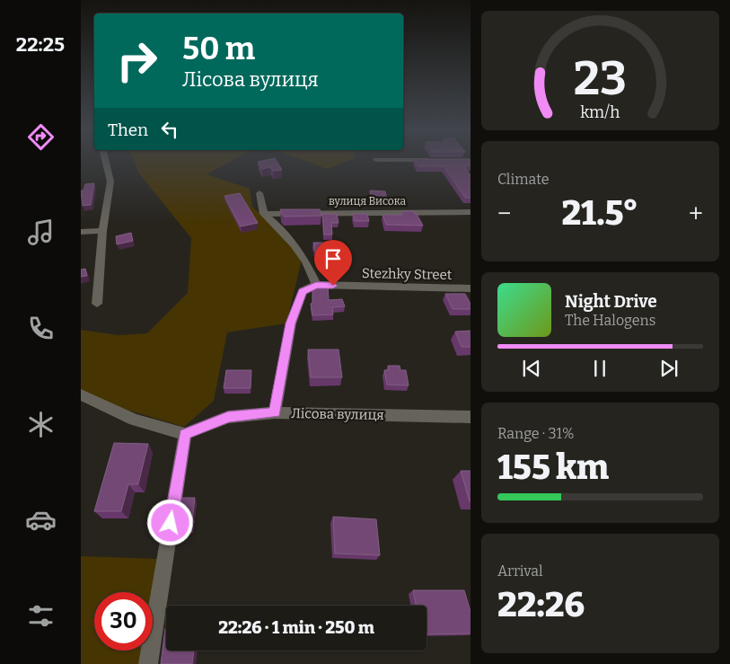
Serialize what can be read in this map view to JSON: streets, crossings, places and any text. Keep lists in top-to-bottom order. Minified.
{"streets":{"street":["вулиця Висока","Stezhky Street","Лісова вулиця"]},"page":{"tabs":"22:25","turn":["50 m","Лісова вулиця"],"then":"Then","tile":["Climate",["Range · 31%","155 km"],["Arrival","22:26"]],"heat":["−","21.5°","+"],"song":["Night Drive","The Halogens"],"limit":"30","trip":"22:26 · 1 min · 250 m","gauge":["23","km/h"]}}
